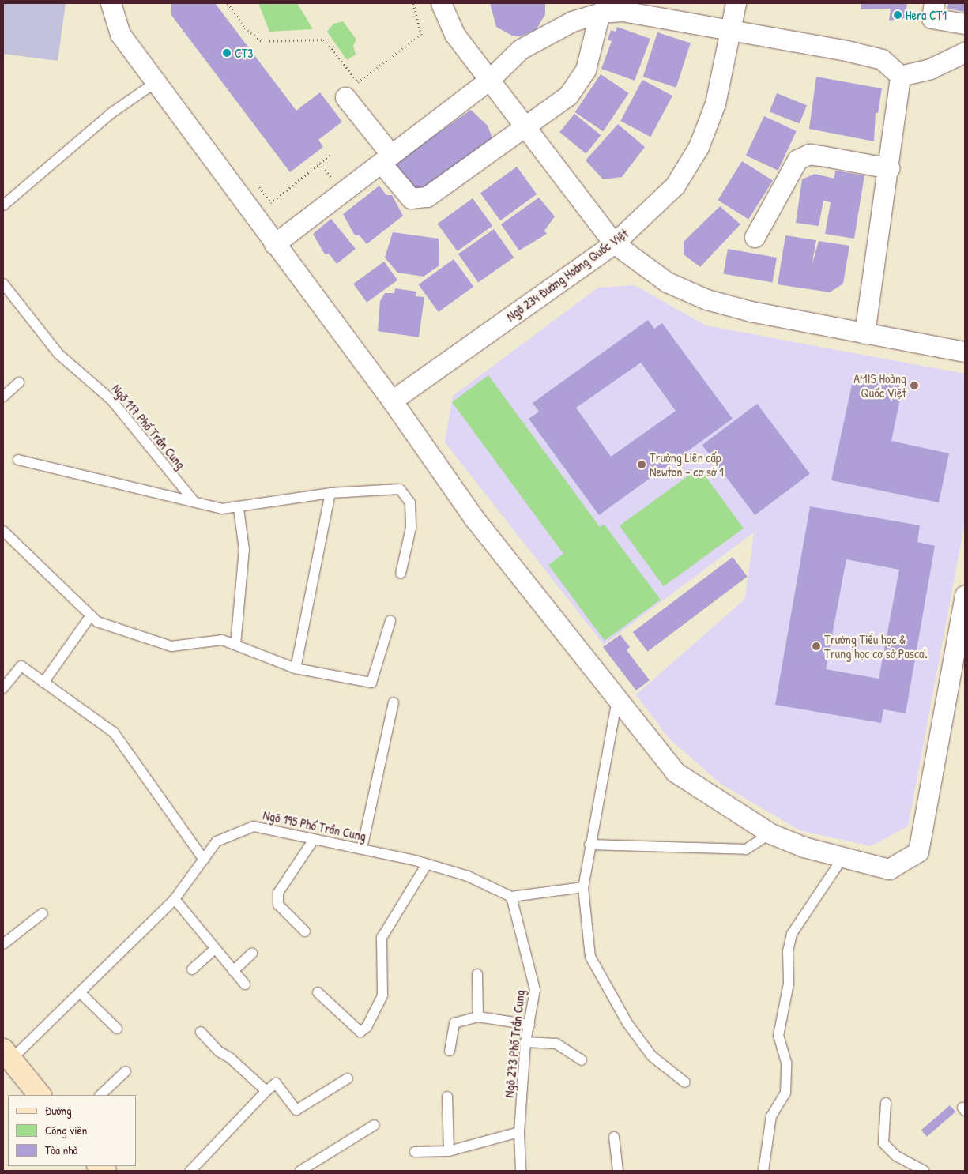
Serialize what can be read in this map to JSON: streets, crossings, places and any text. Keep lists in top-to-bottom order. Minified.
{"streets":{"street":["Ngõ 234 Đường Hoàng Quốc Việt"],"lane":["Ngõ 117 Phố Trần Cung","Ngõ 195 Phố Trần Cung","Ngõ 273 Phố Trần Cung"]},"crossings":[["Ngõ 195 Phố Trần Cung","Ngõ 273 Phố Trần Cung"]],"places":["Hera CT1","CT3","AMIS Hoàng Quốc Việt","Trường Liên cấp Newton - cơ sở 1","Trường Tiểu học & Trung học cơ sở Pascal"],"legend":["Đường","Công viên","Tòa nhà"]}
